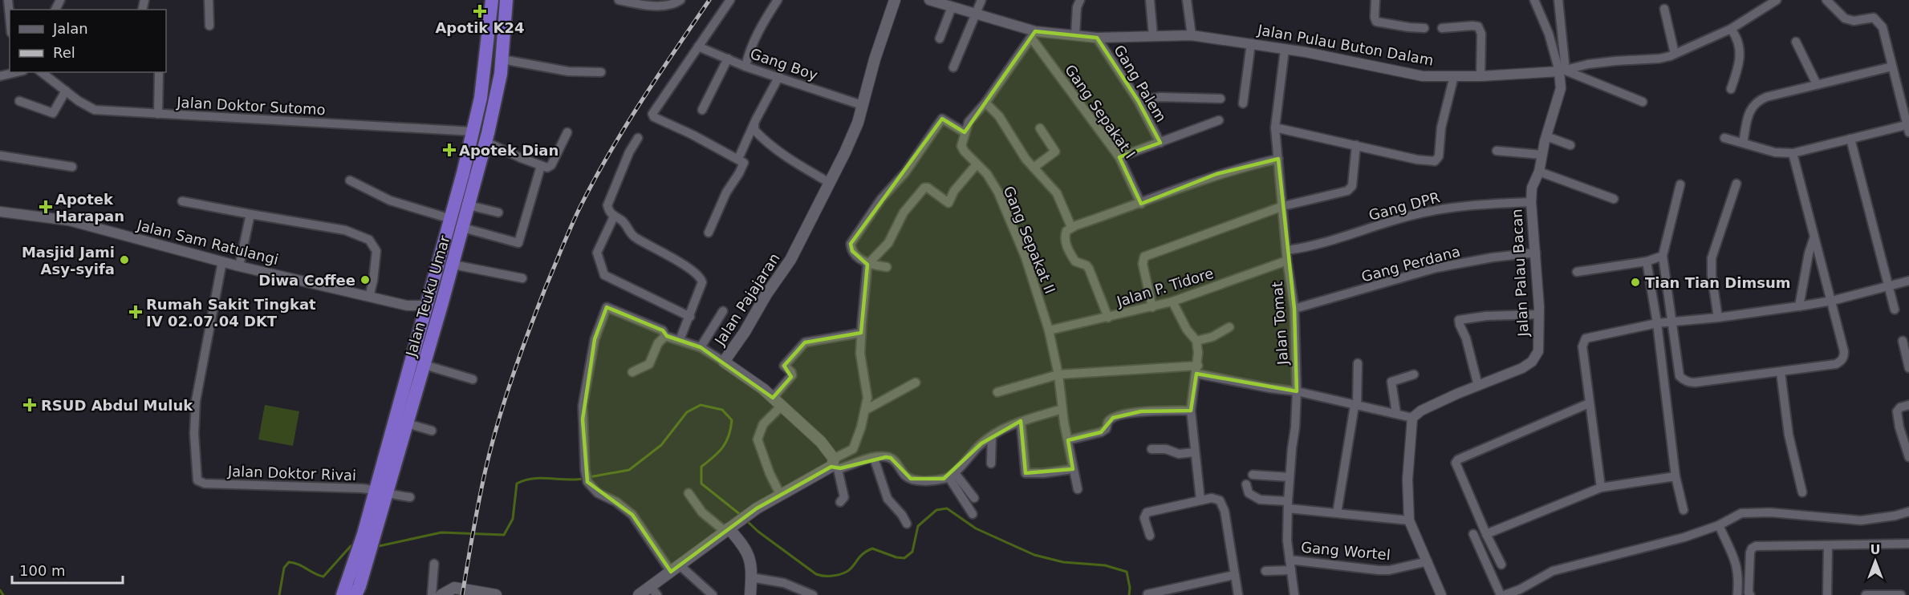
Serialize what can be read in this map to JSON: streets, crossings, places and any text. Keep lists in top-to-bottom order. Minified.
{"streets":{"highway":["Jalan Teuku Umar"],"main road":["Jalan Pajajaran"],"street":["Jalan Pulau Buton Dalam","Gang Boy","Gang Palem","Jalan Doktor Sutomo","Gang Sepakat I","Gang DPR","Gang Sepakat II","Jalan Sam Ratulangi","Gang Perdana","Jalan Palau Bacan","Jalan P. Tidore","Jalan Tomat","Jalan Doktor Rivai","Gang Wortel"]},"crossings":[["Jalan Pulau Buton Dalam","Gang Palem"],["Jalan Pulau Buton Dalam","Gang Sepakat I"],["Jalan Pulau Buton Dalam","Jalan Palau Bacan"],["Jalan Pulau Buton Dalam","Jalan Tomat"],["Gang Boy","Jalan Pajajaran"],["Jalan Doktor Sutomo","Jalan Teuku Umar"],["Gang DPR","Jalan Palau Bacan"],["Gang DPR","Jalan Tomat"],["Gang Sepakat II","Jalan P. Tidore"],["Jalan Sam Ratulangi","Jalan Teuku Umar"],["Jalan Sam Ratulangi","Jalan Doktor Rivai"],["Gang Perdana","Jalan Palau Bacan"],["Gang Perdana","Jalan Tomat"],["Jalan P. Tidore","Jalan Tomat"],["Jalan Teuku Umar","Jalan Doktor Rivai"],["Jalan Tomat","Gang Wortel"]],"places":{"health":["Apotik K24","Apotek Dian","Apotek Harapan","Rumah Sakit Tingkat IV 02.07.04 DKT","RSUD Abdul Muluk"],"other":["Masjid Jami Asy-syifa","Diwa Coffee","Tian Tian Dimsum"]},"legend":["Jalan","Rel"],"scale_bar":"100 m","north":"top"}
